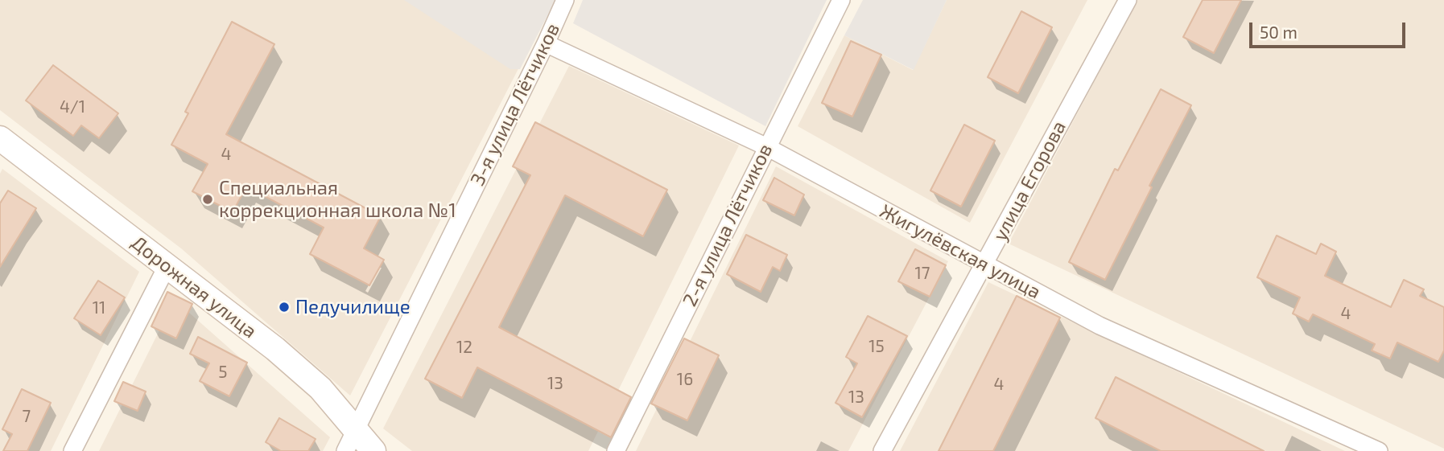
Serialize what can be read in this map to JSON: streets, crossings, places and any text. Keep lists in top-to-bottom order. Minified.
{"streets":{"main road":["Дорожная улица"],"street":["3-я улица Лётчиков","улица Егорова","2-я улица Лётчиков","Жигулёвская улица"]},"crossings":[["3-я улица Лётчиков","Жигулёвская улица"],["3-я улица Лётчиков","Дорожная улица"],["улица Егорова","Жигулёвская улица"],["2-я улица Лётчиков","Жигулёвская улица"]],"places":["Специальная коррекционная школа №1","Педучилище"],"house_numbers":["4/1","4","17","11","4","15","12","5","16","13","4","13","7"],"scale_bar":"50 m"}
